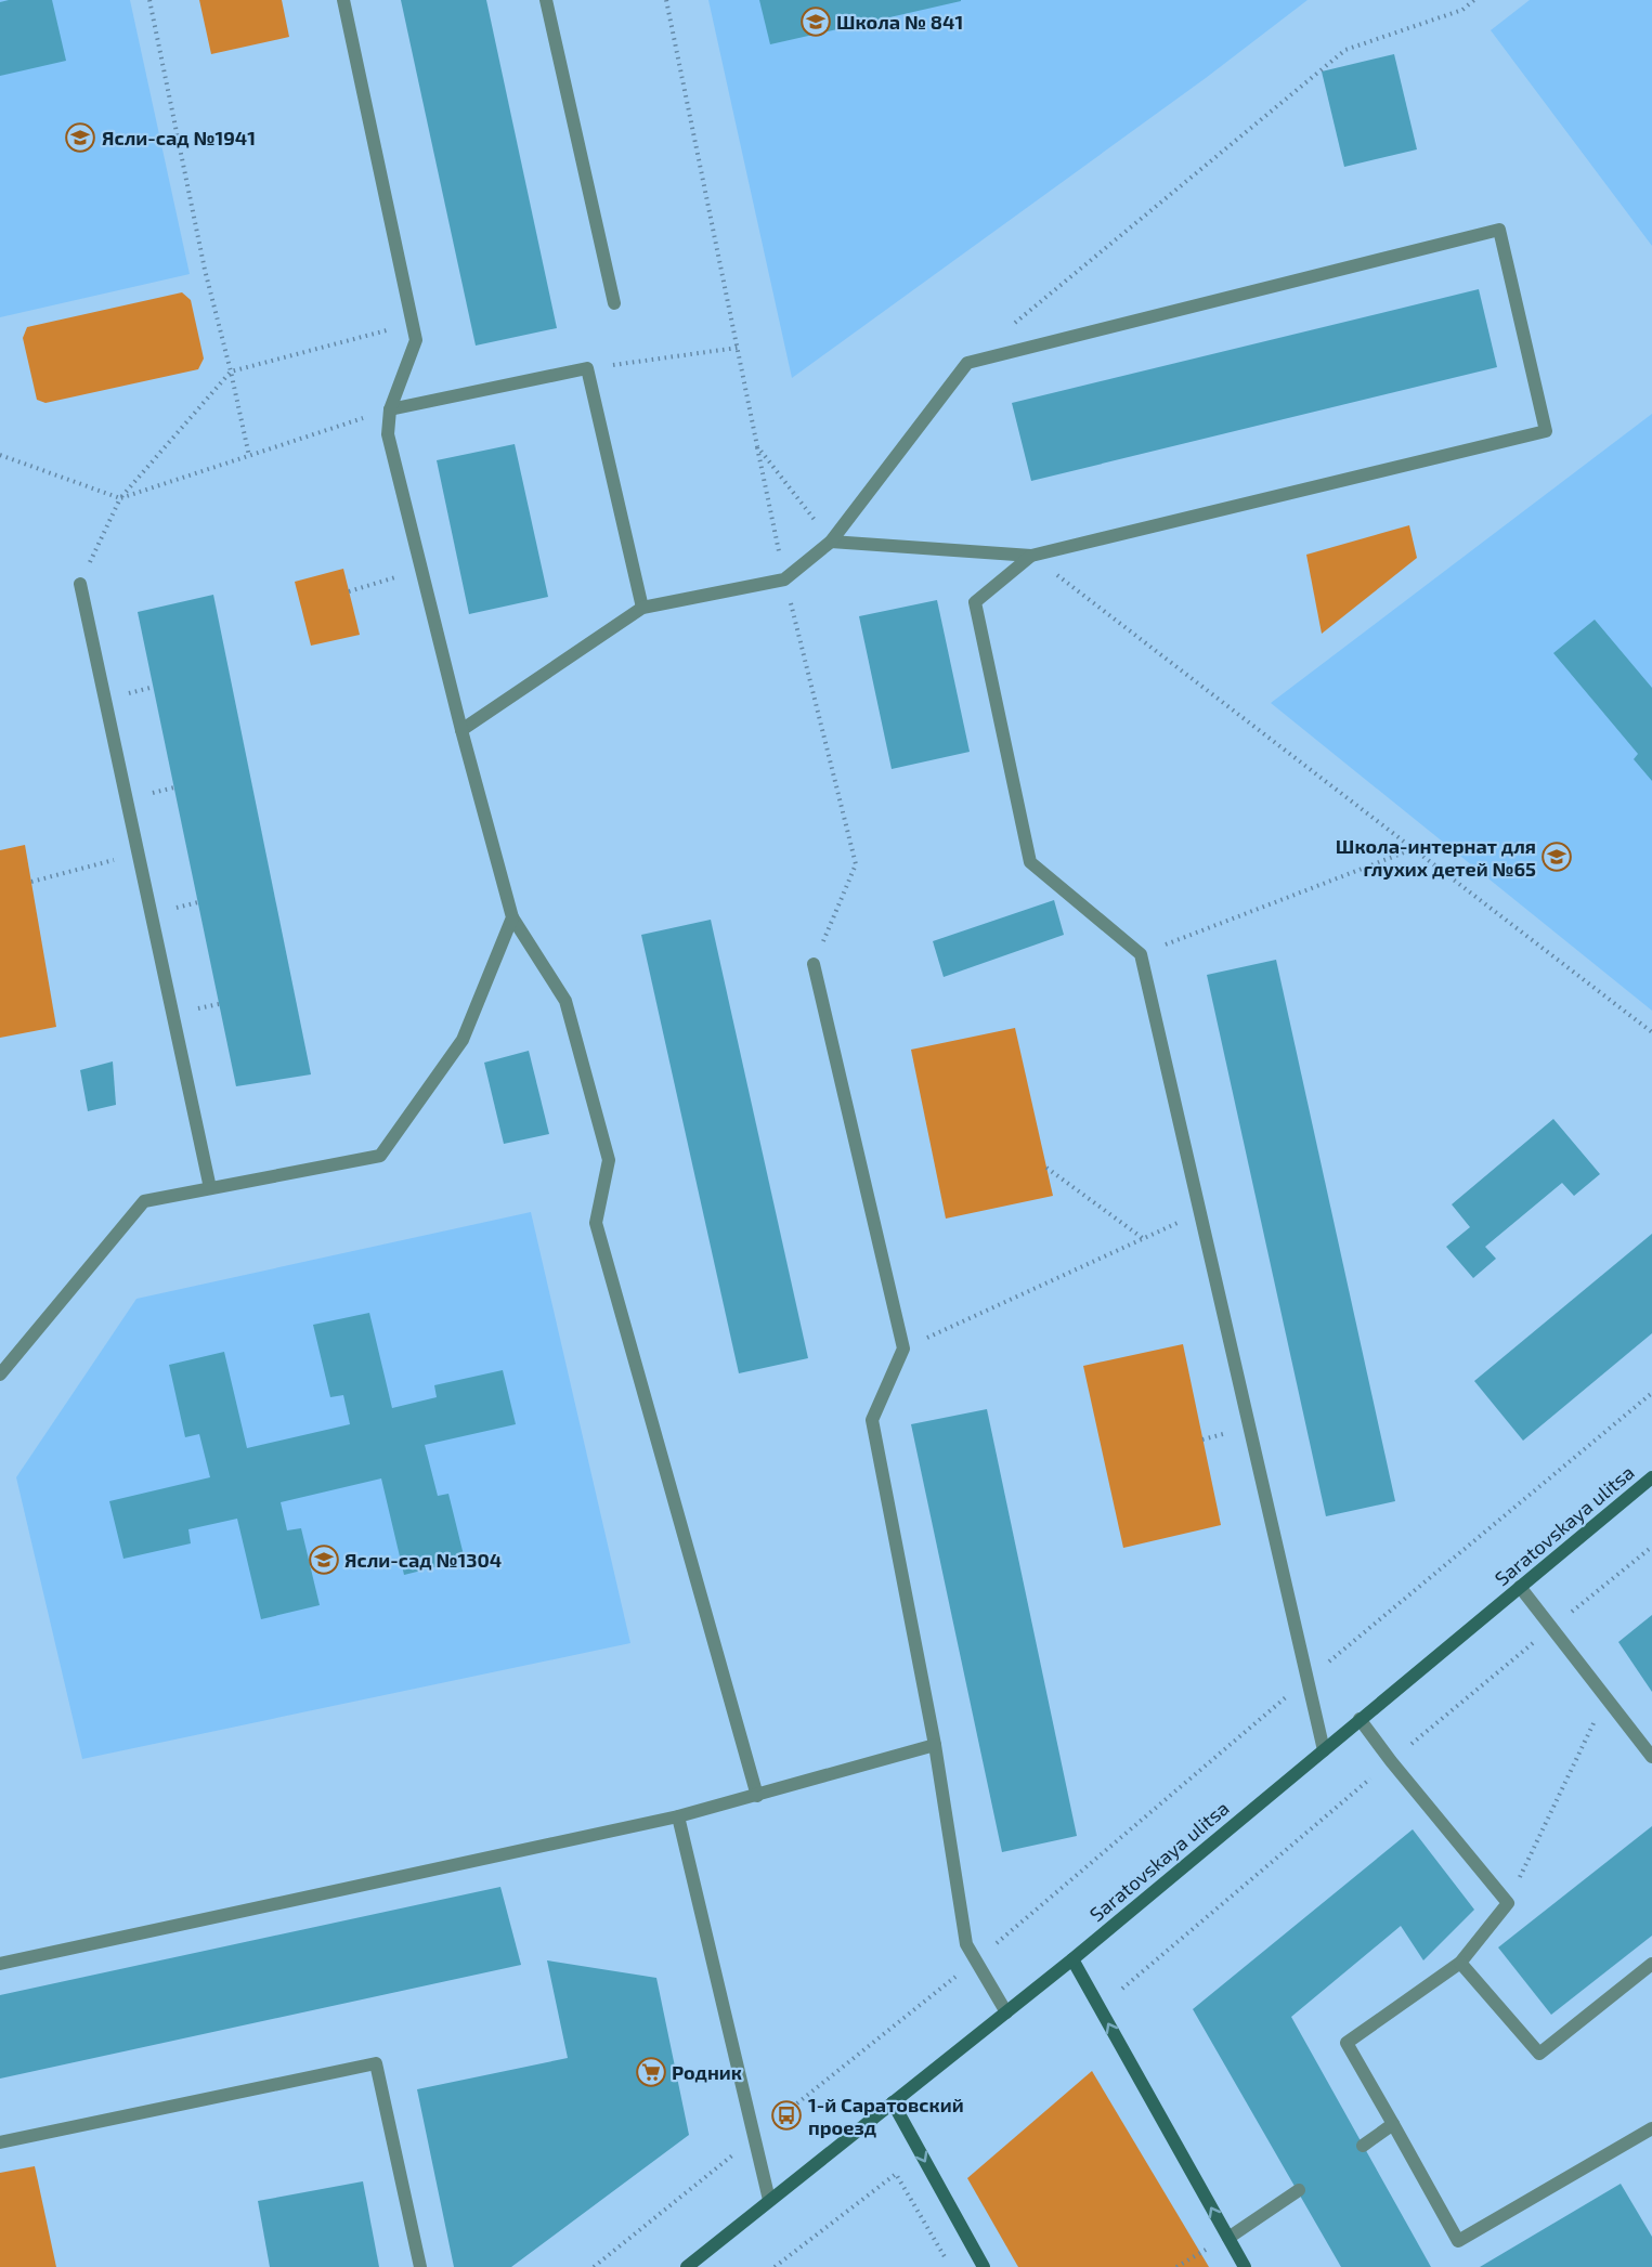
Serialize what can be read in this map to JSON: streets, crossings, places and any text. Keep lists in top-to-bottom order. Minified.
{"streets":{"street":["Saratovskaya ulitsa"]},"places":{"school or university":["Школа № 841","Ясли-сад №1941","Школа-интернат для глухих детей №65","Ясли-сад №1304"],"supermarket":["Родник"],"bus stop":["1-й Саратовский проезд"]}}
